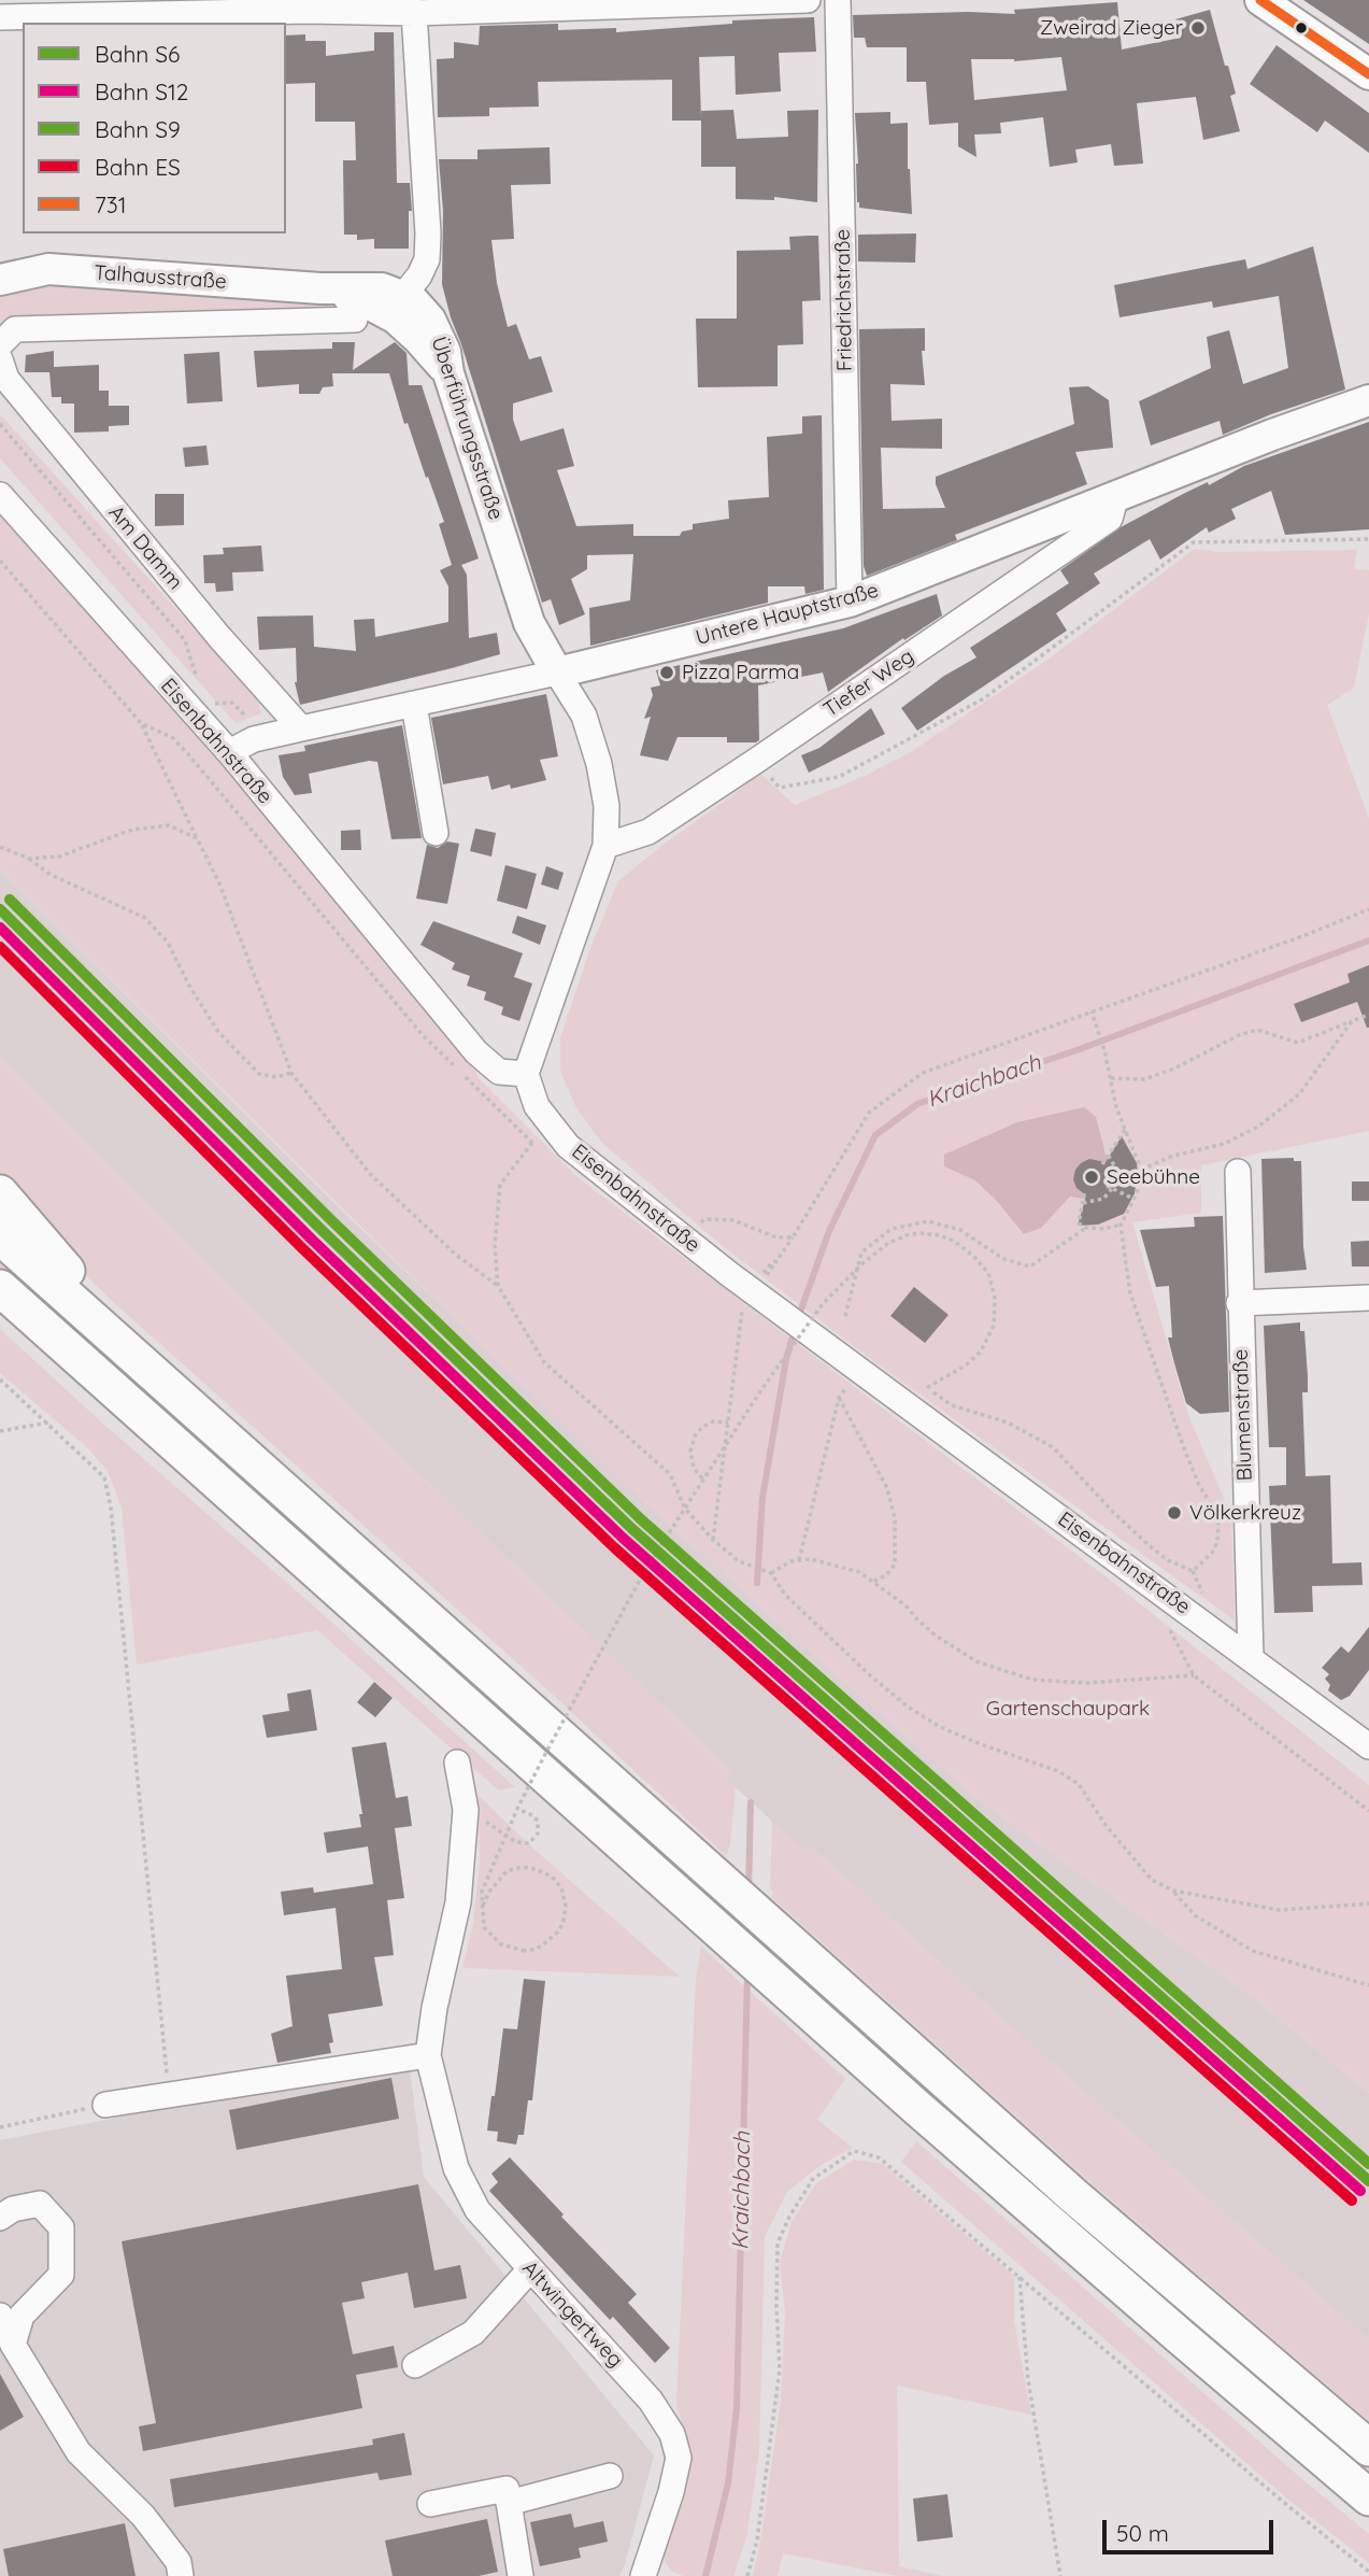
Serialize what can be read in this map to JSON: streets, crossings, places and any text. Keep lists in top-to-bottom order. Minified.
{"streets":{"main road":["Talhausstraße","Überführungsstraße","Untere Hauptstraße"],"street":["Friedrichstraße","Am Damm","Tiefer Weg","Eisenbahnstraße","Blumenstraße","Altwingertweg"]},"crossings":[["Talhausstraße","Überführungsstraße"],["Friedrichstraße","Untere Hauptstraße"],["Überführungsstraße","Untere Hauptstraße"],["Am Damm","Untere Hauptstraße"],["Untere Hauptstraße","Tiefer Weg"],["Untere Hauptstraße","Eisenbahnstraße"],["Eisenbahnstraße","Blumenstraße"]],"water":["Kraichbach"],"parks":["Gartenschaupark"],"places":["Zweirad Zieger","Pizza Parma","Seebühne","Völkerkreuz"],"lines":["transit line 731","rail line S9","rail line S6","rail line S12","rail line ES"],"legend":["Bahn S6","Bahn S12","Bahn S9","Bahn ES","731"],"scale_bar":"50 m"}
